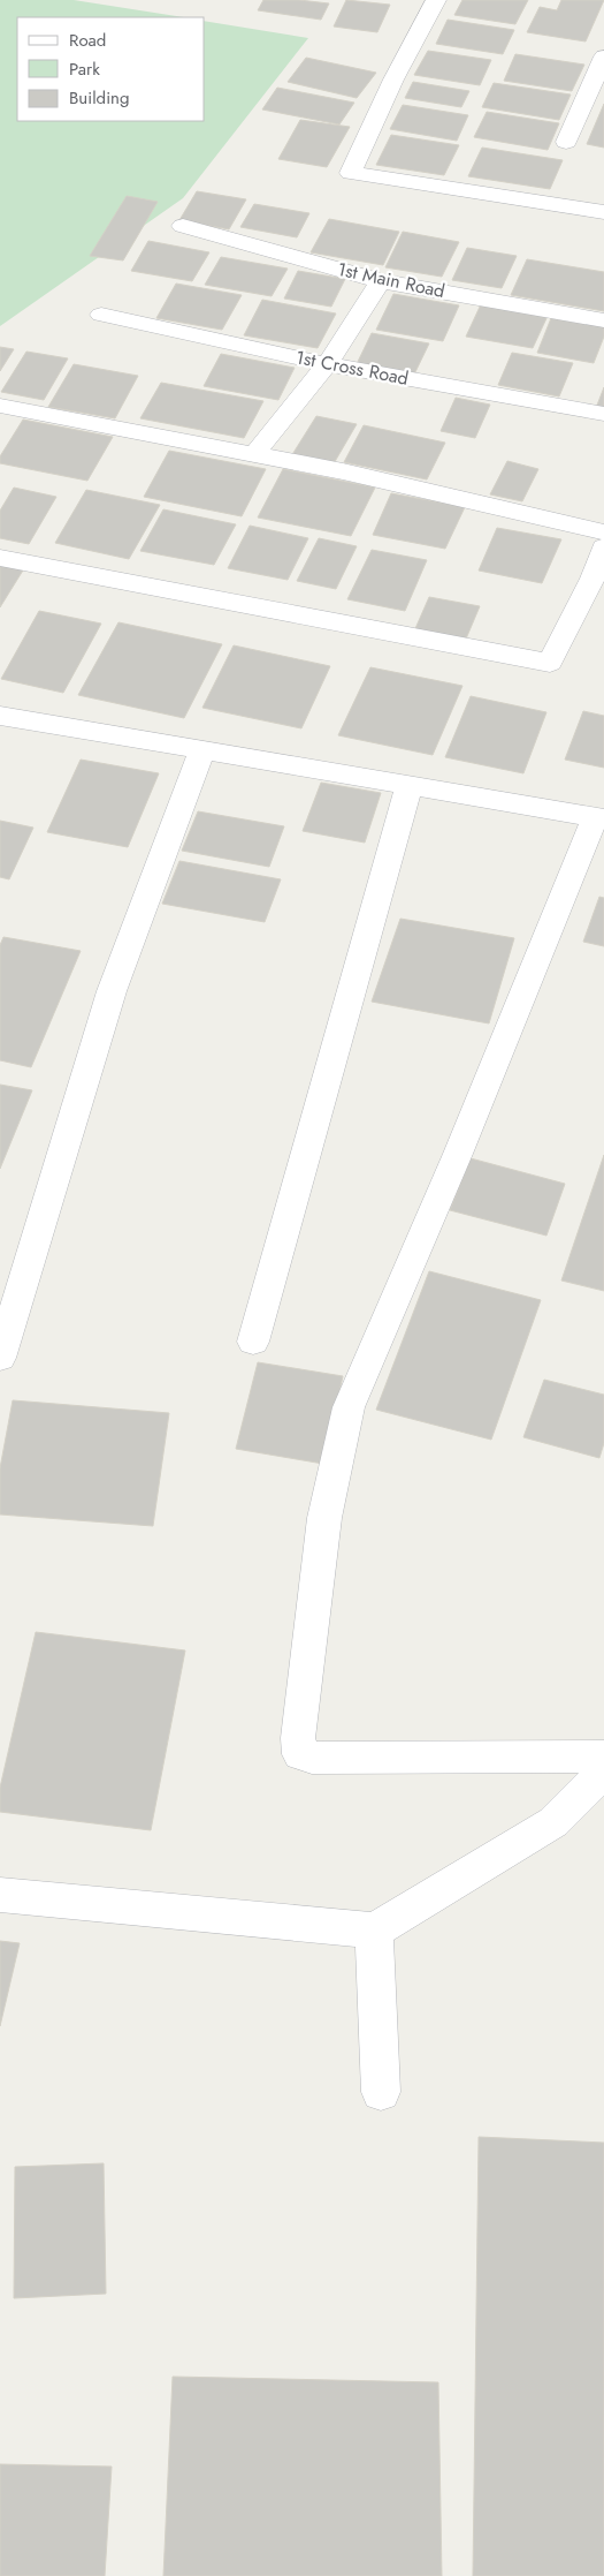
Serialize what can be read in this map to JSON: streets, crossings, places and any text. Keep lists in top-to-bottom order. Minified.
{"streets":{"street":["1st Main Road","1st Cross Road"]},"legend":["Road","Park","Building"]}
